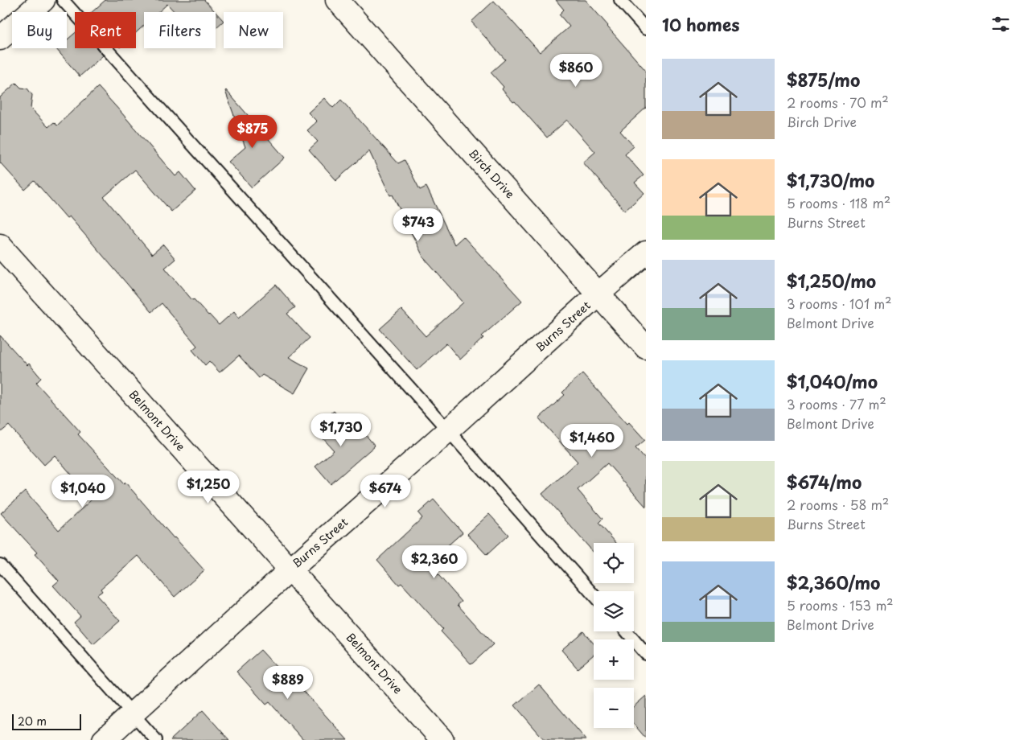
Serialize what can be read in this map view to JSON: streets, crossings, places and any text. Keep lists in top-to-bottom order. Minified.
{"streets":{"street":["Birch Drive","Burns Street","Belmont Drive"]},"crossings":[["Birch Drive","Burns Street"],["Burns Street","Belmont Drive"]],"scale_bar":"20 m","page":{"heading":"10 homes","chip":["Buy","Rent","Filters","New"],"list":[{"name":"$875/mo","note":"2 rooms · 70 m² · Birch Drive"},{"name":"$1,730/mo","note":"5 rooms · 118 m² · Burns Street"},{"name":"$1,250/mo","note":"3 rooms · 101 m² · Belmont Drive"},{"name":"$1,040/mo","note":"3 rooms · 77 m² · Belmont Drive"},{"name":"$674/mo","note":"2 rooms · 58 m² · Burns Street"},{"name":"$2,360/mo","note":"5 rooms · 153 m² · Belmont Drive"}],"price":["$860","$875","$743","$1,730","$1,460","$1,250","$1,040","$674","$2,360","$889"],"map_buttons":["+","−"],"scale":"20 m"}}
